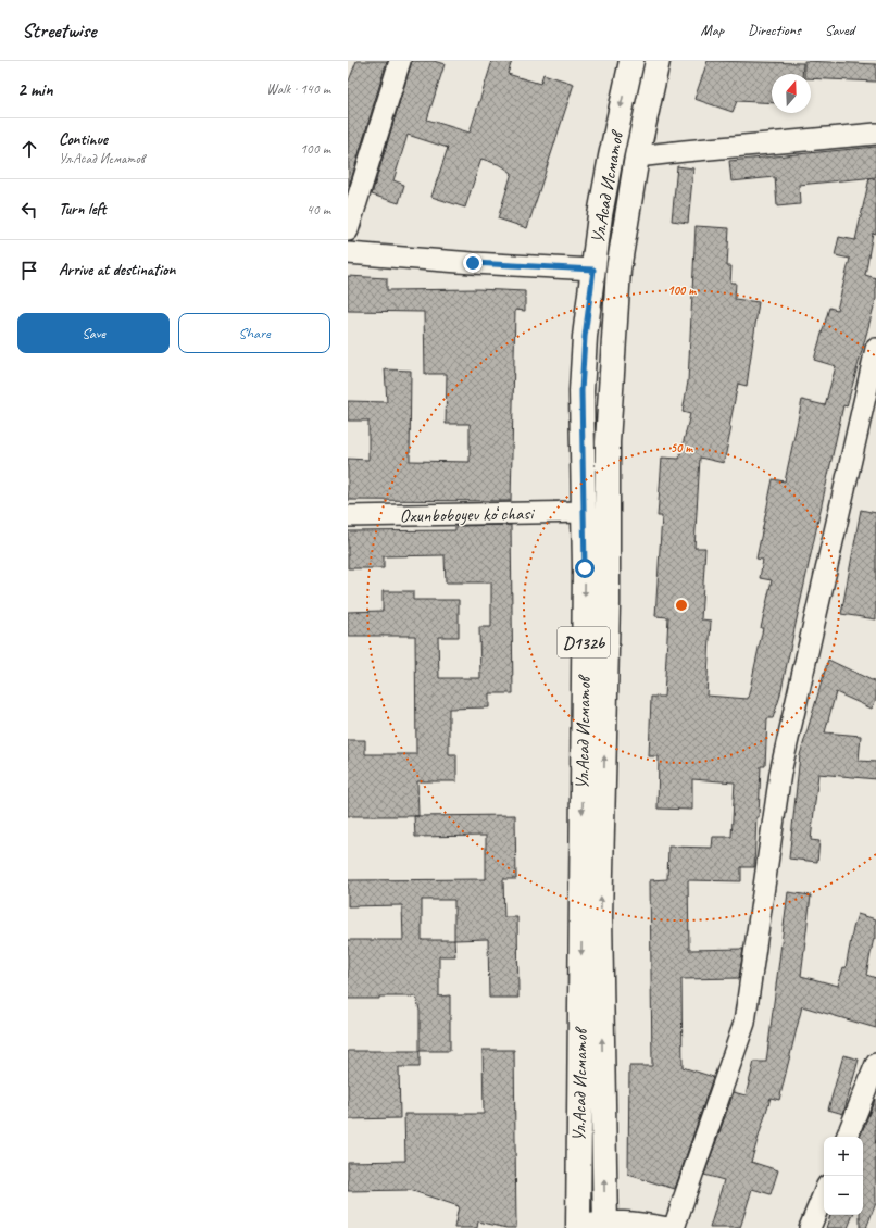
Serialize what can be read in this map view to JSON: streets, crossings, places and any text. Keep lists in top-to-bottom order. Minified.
{"streets":{"main road":["Ул.Асад Исматов","D132b"],"street":["Oxunboboyev koʻchasi"]},"crossings":[["Ул.Асад Исматов","Oxunboboyev koʻchasi"]],"north":"top","page":{"header":"Streetwise","nav":["Map","Directions","Saved"],"heading":["2 min","Walk · 140 m"],"list":[["Continue","Ул.Асад Исматов","100 m"],["Turn left","40 m"],"Arrive at destination"],"buttons":["Save","Share"],"map_buttons":["+","−"]},"rings":["100 m","50 m"]}
